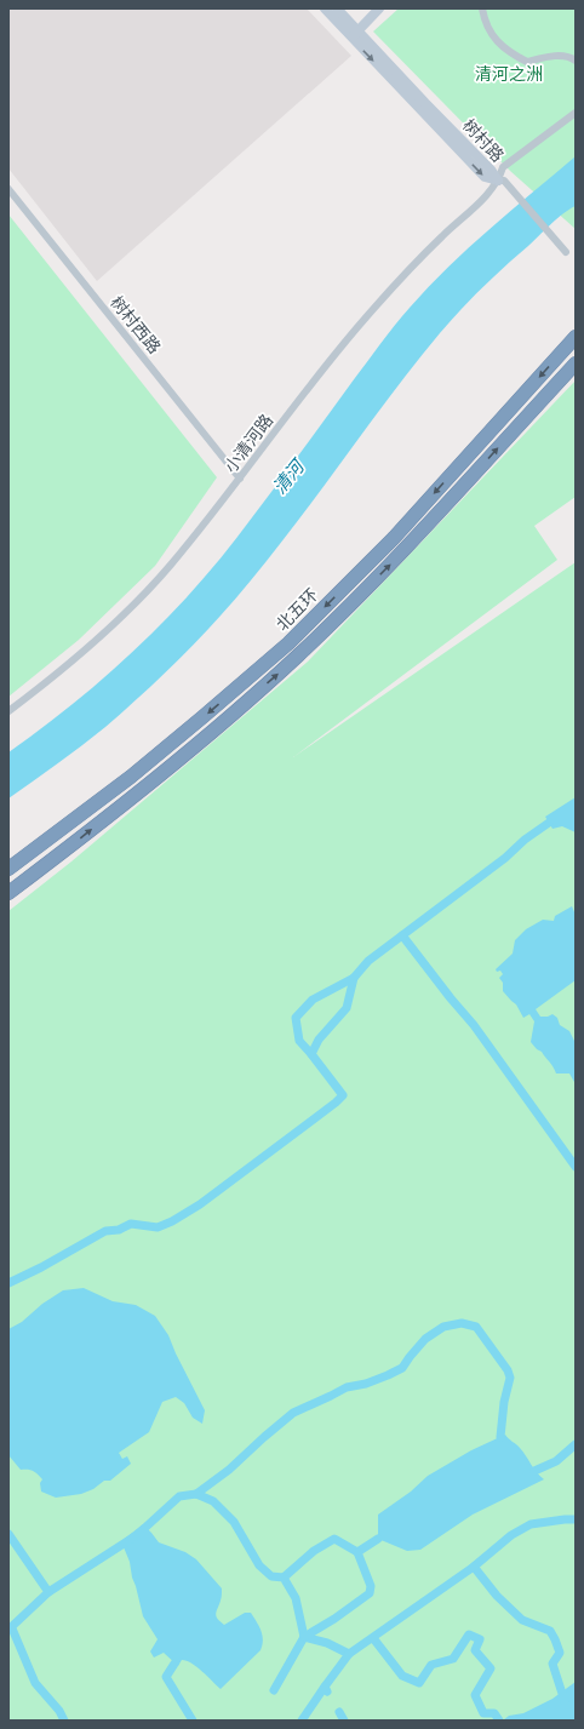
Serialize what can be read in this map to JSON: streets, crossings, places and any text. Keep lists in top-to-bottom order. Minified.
{"streets":{"highway":["北五环"],"main road":["树村路"],"street":["树村西路","小清河路"]},"crossings":[["树村路","小清河路"],["树村西路","小清河路"]],"water":["清河"],"parks":["清河之洲"]}
